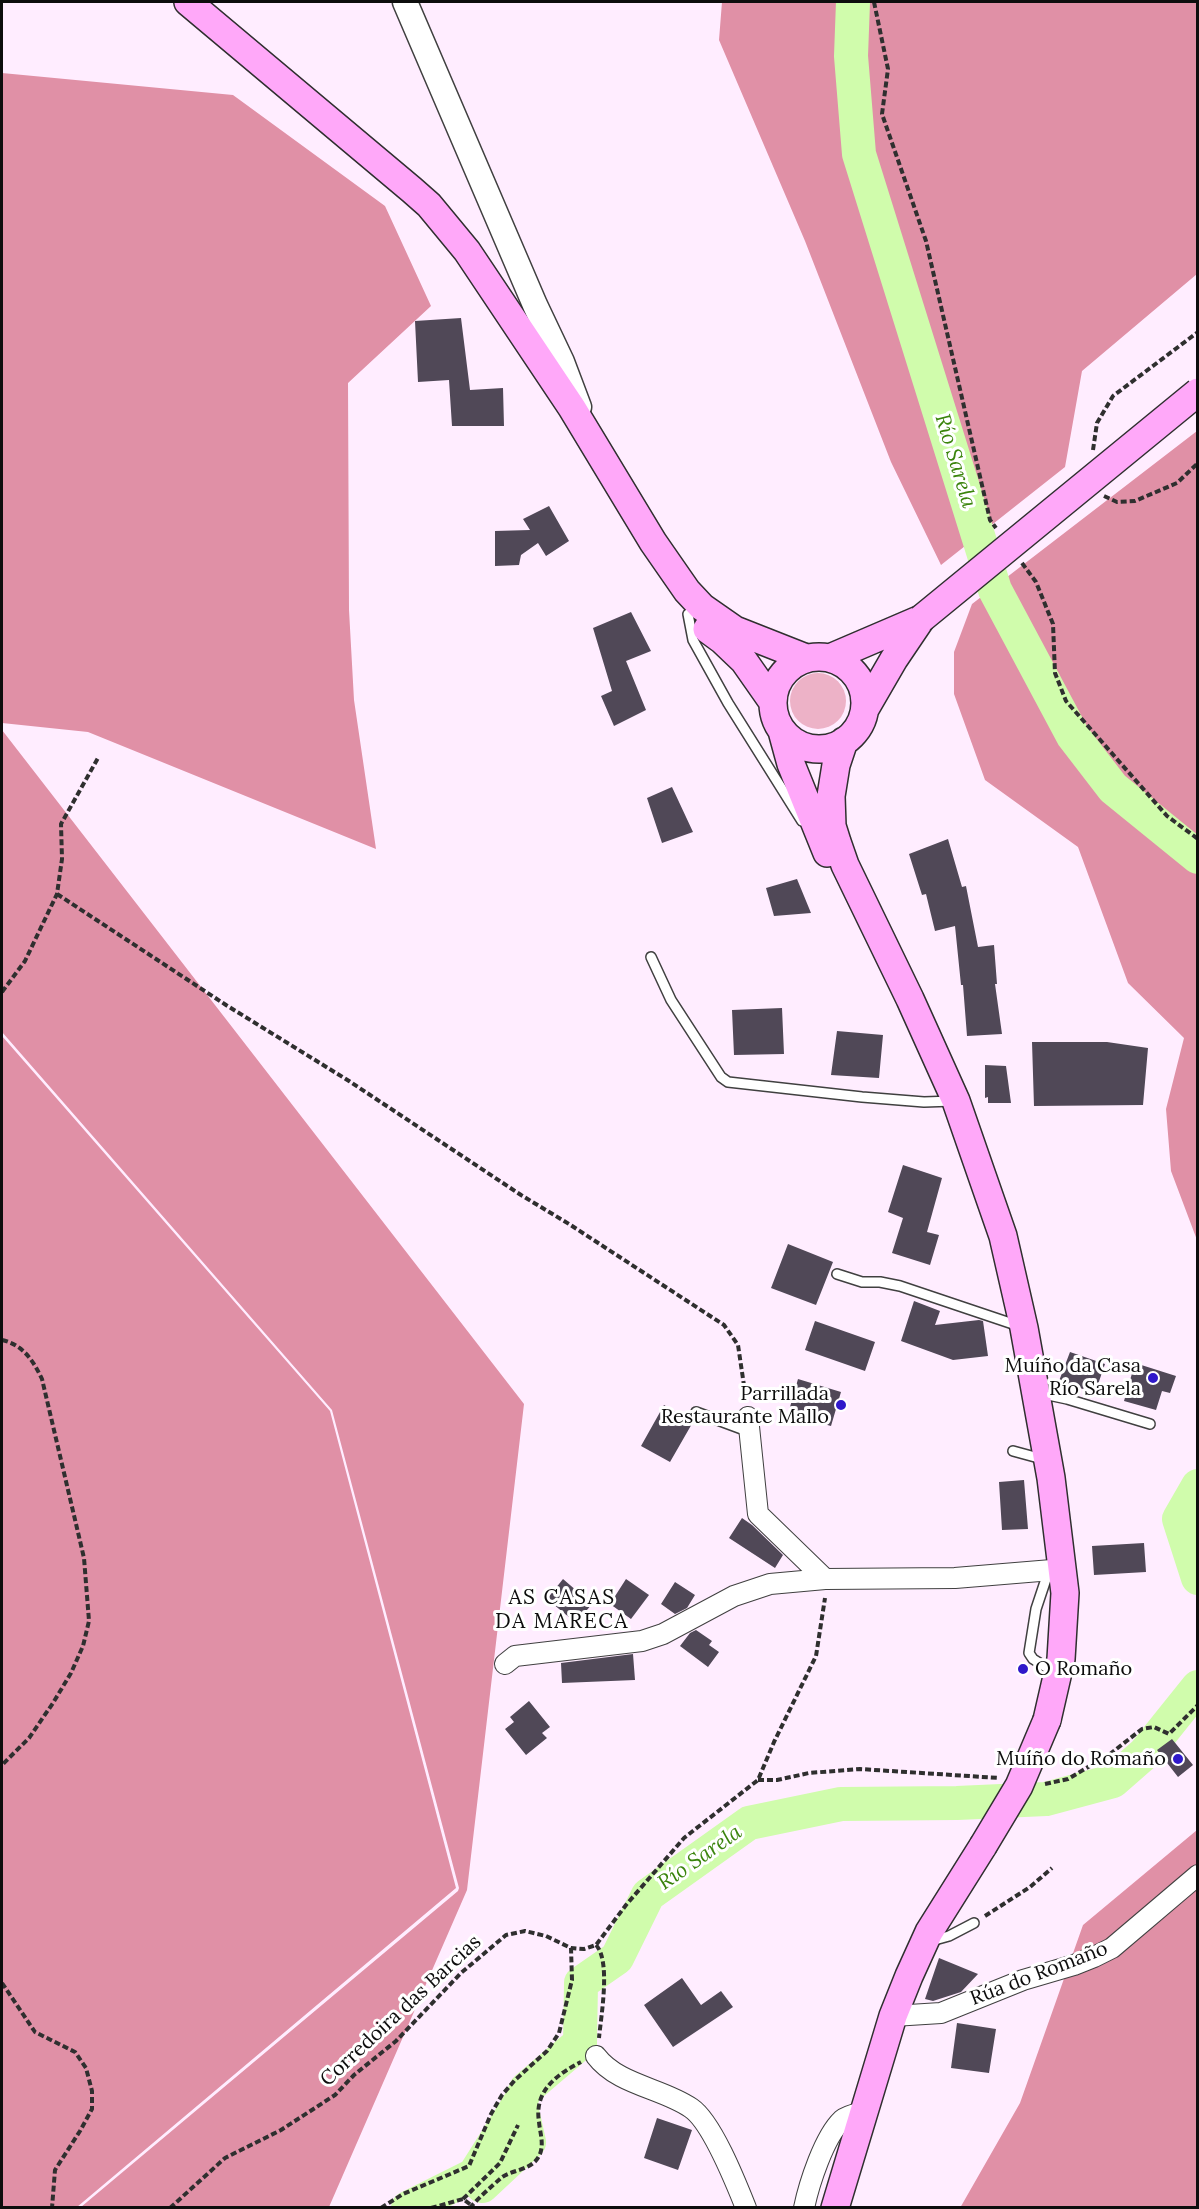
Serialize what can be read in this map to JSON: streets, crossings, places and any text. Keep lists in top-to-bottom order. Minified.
{"streets":{"street":["Rúa do Romaño"],"path":["Corredoira das Barcias"]},"districts":["AS CASAS DA MARECA"],"water":["Río Sarela"],"places":["Muíño da Casa Río Sarela","Parrillada Restaurante Mallo","O Romaño","Muíño do Romaño"]}
